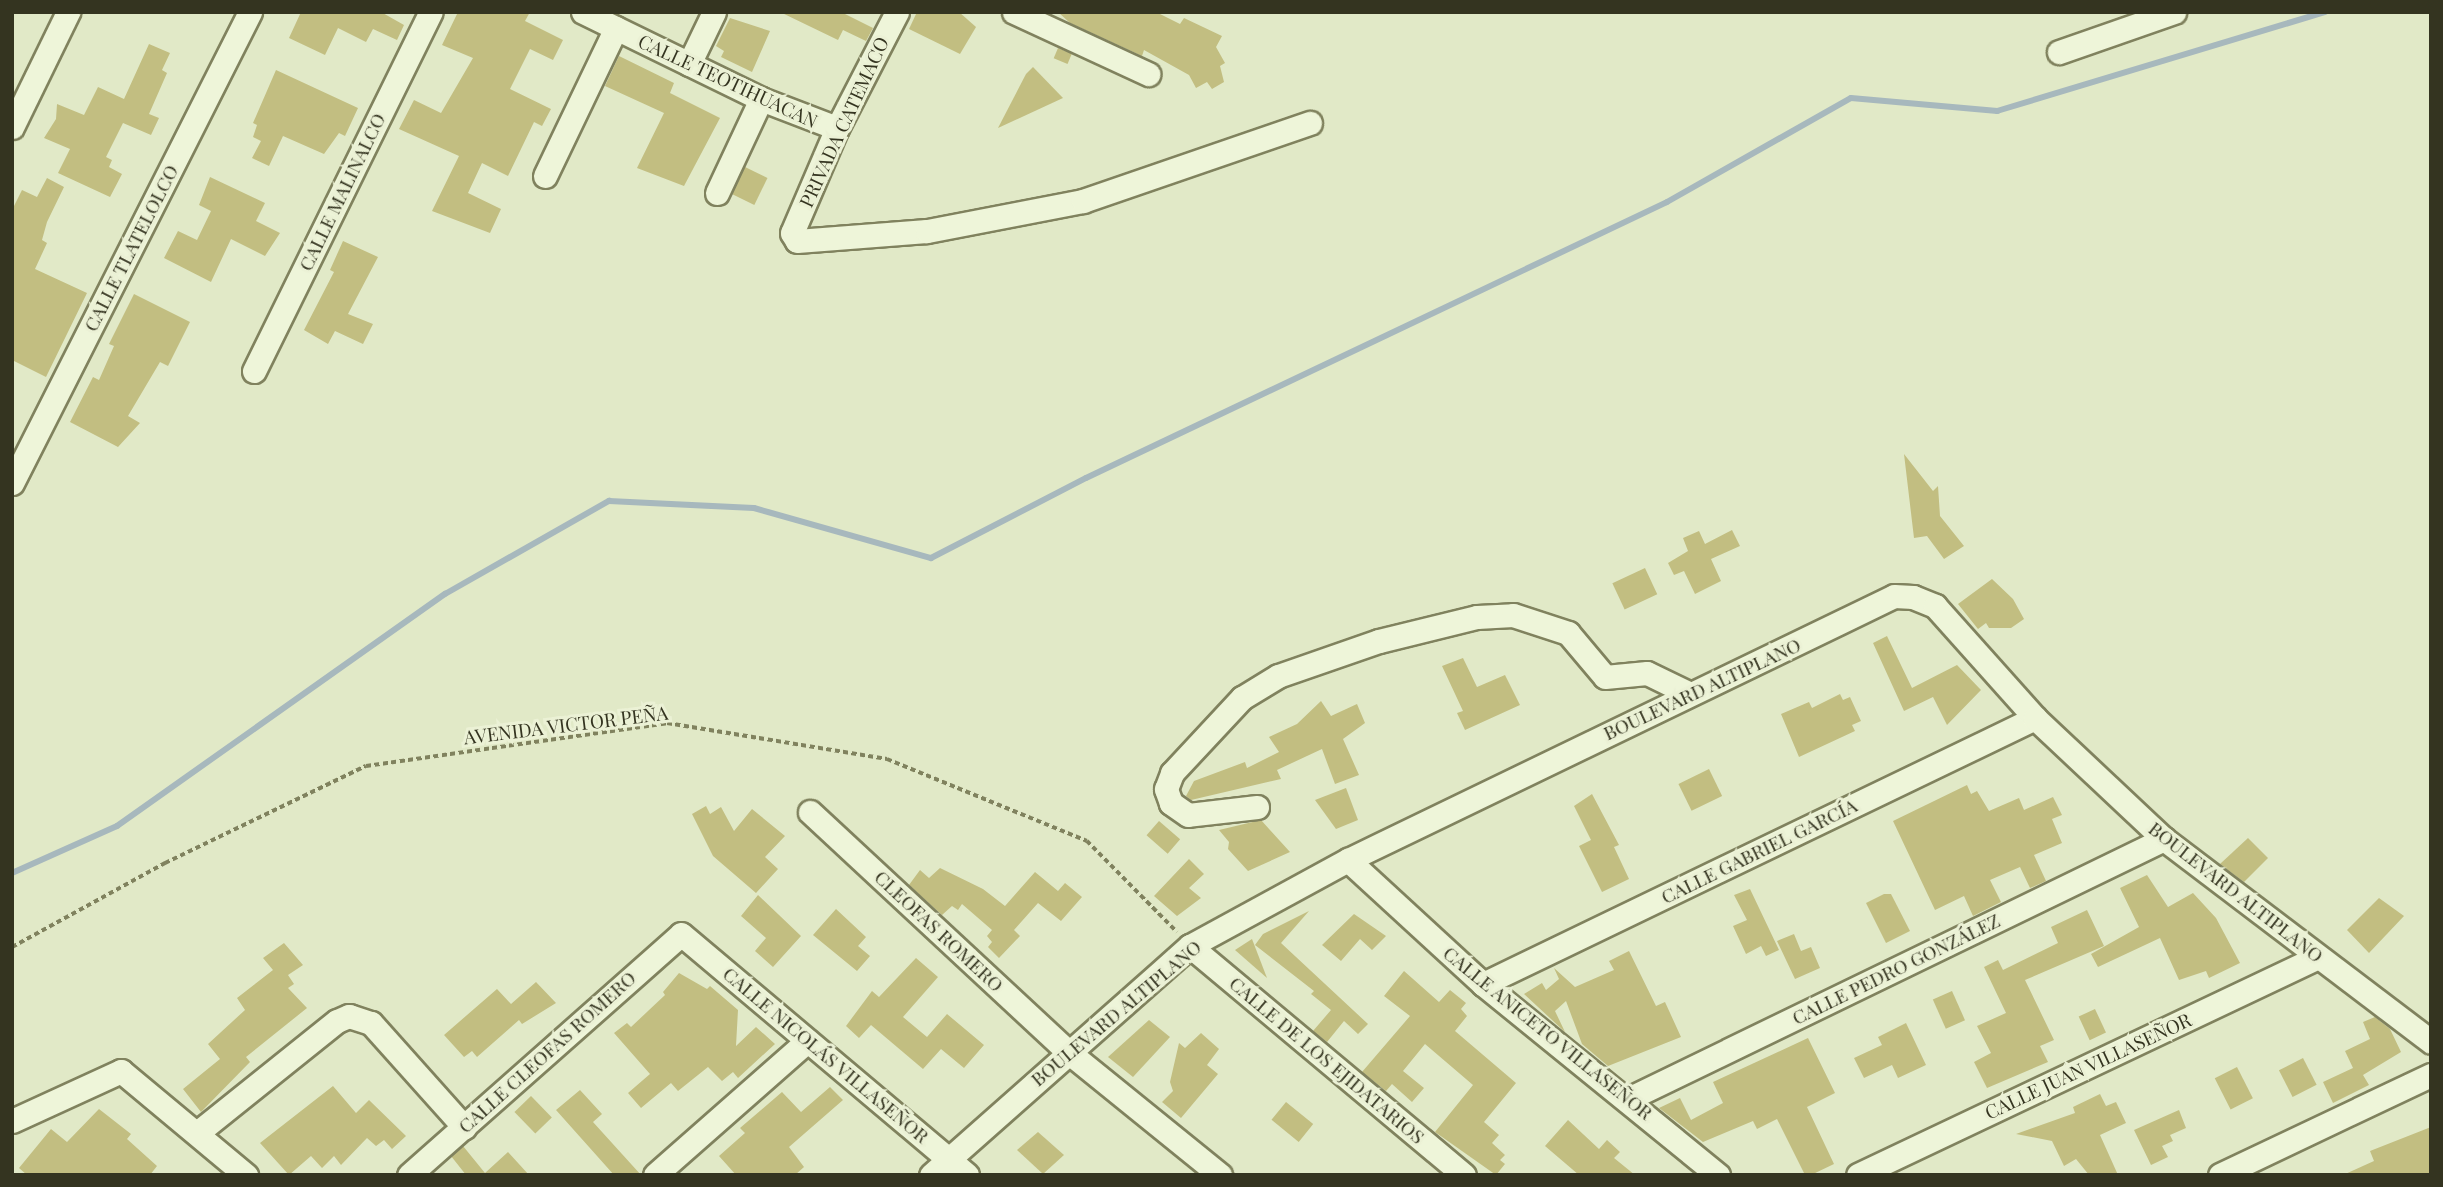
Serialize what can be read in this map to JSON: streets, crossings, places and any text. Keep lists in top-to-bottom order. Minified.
{"streets":{"street":["CALLE TEOTIHUACAN","PRIVADA CATEMACO","CALLE MALINALCO","CALLE TLATELOLCO","BOULEVARD ALTIPLANO","CALLE GABRIEL GARCÍA","CLEOFAS ROMERO","CALLE PEDRO GONZÁLEZ","CALLE ANICETO VILLASEÑOR","CALLE CLEOFAS ROMERO","CALLE NICOLÁS VILLASEÑOR","CALLE DE LOS EJIDATARIOS","CALLE JUAN VILLASEÑOR"],"path":["AVENIDA VICTOR PEÑA"]},"crossings":[["CALLE TEOTIHUACAN","PRIVADA CATEMACO"],["BOULEVARD ALTIPLANO","AVENIDA VICTOR PEÑA"],["BOULEVARD ALTIPLANO","CALLE GABRIEL GARCÍA"],["BOULEVARD ALTIPLANO","CLEOFAS ROMERO"],["BOULEVARD ALTIPLANO","CALLE PEDRO GONZÁLEZ"],["BOULEVARD ALTIPLANO","CALLE ANICETO VILLASEÑOR"],["BOULEVARD ALTIPLANO","CALLE NICOLÁS VILLASEÑOR"],["BOULEVARD ALTIPLANO","CALLE DE LOS EJIDATARIOS"],["BOULEVARD ALTIPLANO","CALLE JUAN VILLASEÑOR"],["AVENIDA VICTOR PEÑA","CALLE DE LOS EJIDATARIOS"],["CALLE GABRIEL GARCÍA","CALLE ANICETO VILLASEÑOR"],["CALLE PEDRO GONZÁLEZ","CALLE ANICETO VILLASEÑOR"],["CALLE CLEOFAS ROMERO","CALLE NICOLÁS VILLASEÑOR"]]}
